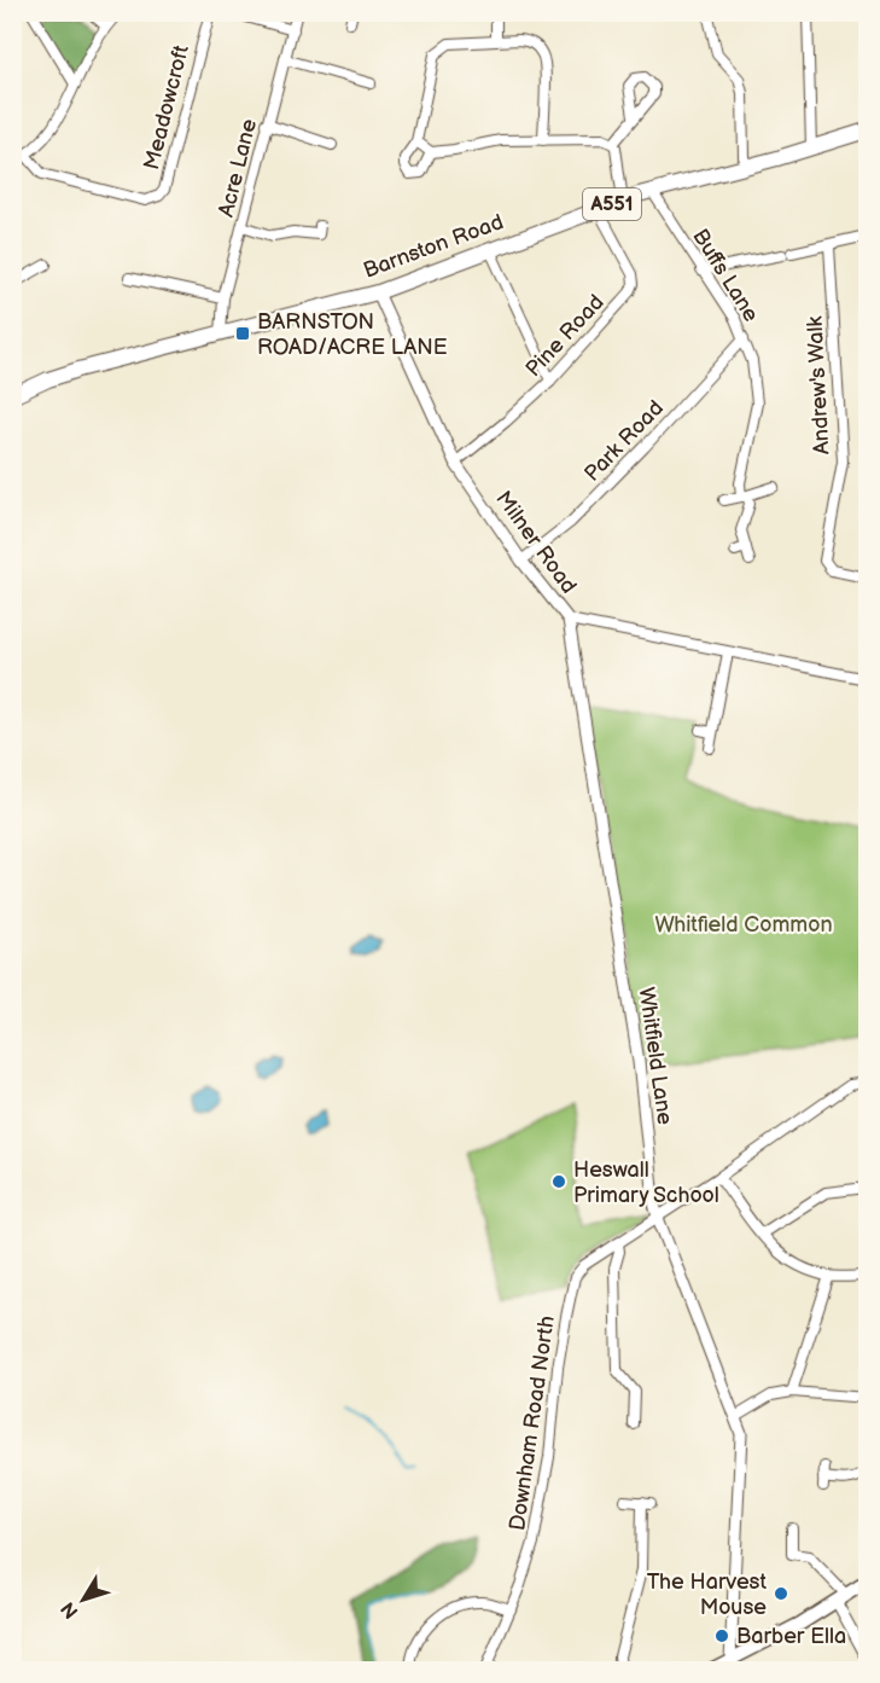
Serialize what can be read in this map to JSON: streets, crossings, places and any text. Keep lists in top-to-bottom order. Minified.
{"streets":{"main road":["A551","Barnston Road"],"street":["Meadowcroft","Acre Lane","Buffs Lane","Pine Road","Andrew's Walk","Park Road","Milner Road","Whitfield Lane","Downham Road North"]},"crossings":[["Acre Lane","Barnston Road"],["Barnston Road","Buffs Lane"],["Barnston Road","Pine Road"],["Barnston Road","Milner Road"],["Buffs Lane","Park Road"],["Pine Road","Milner Road"],["Park Road","Milner Road"],["Milner Road","Whitfield Lane"],["Whitfield Lane","Downham Road North"]],"parks":["Whitfield Common"],"places":{"transit":["BARNSTON ROAD/ACRE LANE"],"other":["Heswall Primary School","The Harvest Mouse","Barber Ella"]},"north":"bottom left"}
